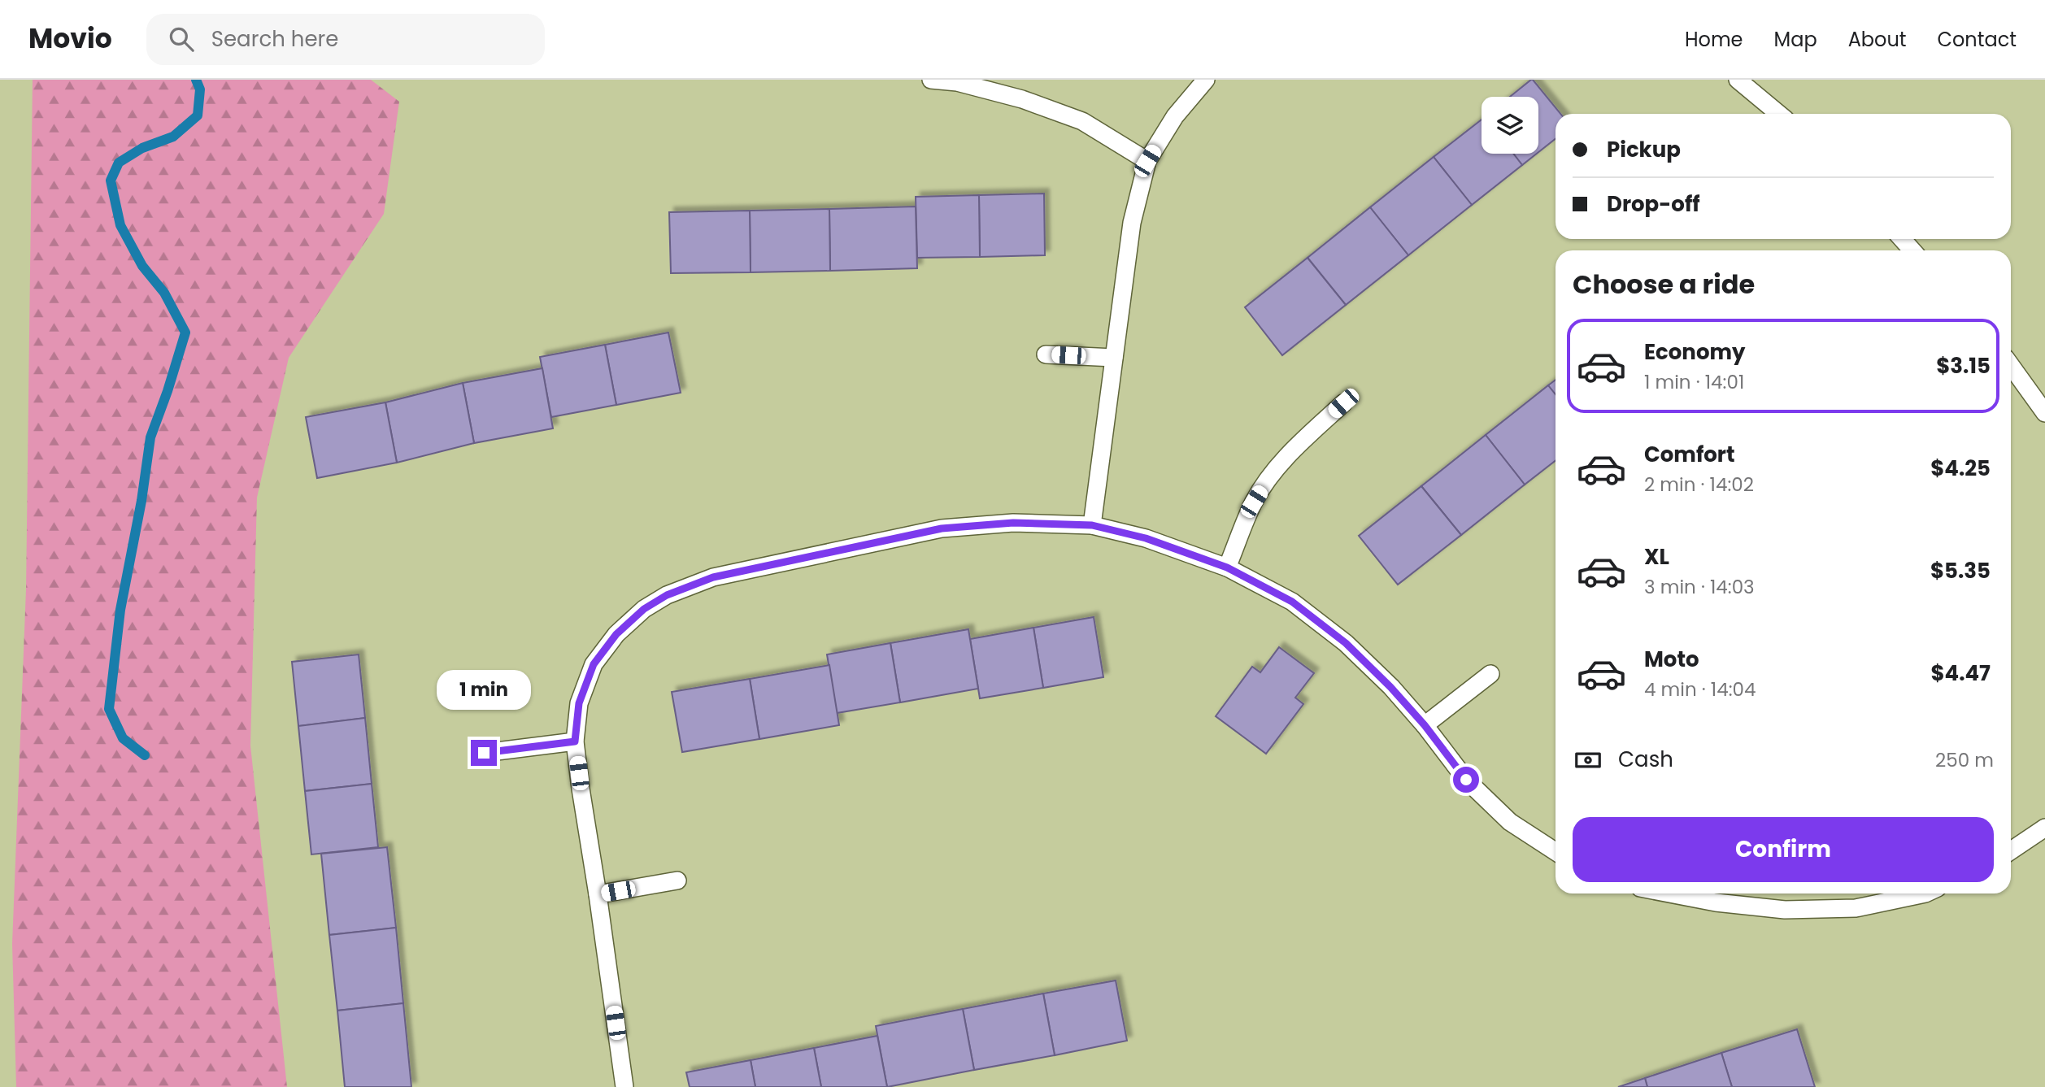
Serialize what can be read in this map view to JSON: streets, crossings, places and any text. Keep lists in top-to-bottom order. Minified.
{"page":{"header":"Movio","search":"Search here","nav":["Home","Map","About","Contact"],"banner":["Pickup","Drop-off"],"heading":"Choose a ride","list":[{"name":"Economy","note":"1 min · 14:01","value":"$3.15"},{"name":"Comfort","note":"2 min · 14:02","value":"$4.25"},{"name":"XL","note":"3 min · 14:03","value":"$5.35"},{"name":"Moto","note":"4 min · 14:04","value":"$4.47"}],"bubble":"1 min","pay":["Cash","250 m"],"buttons":"Confirm"}}
